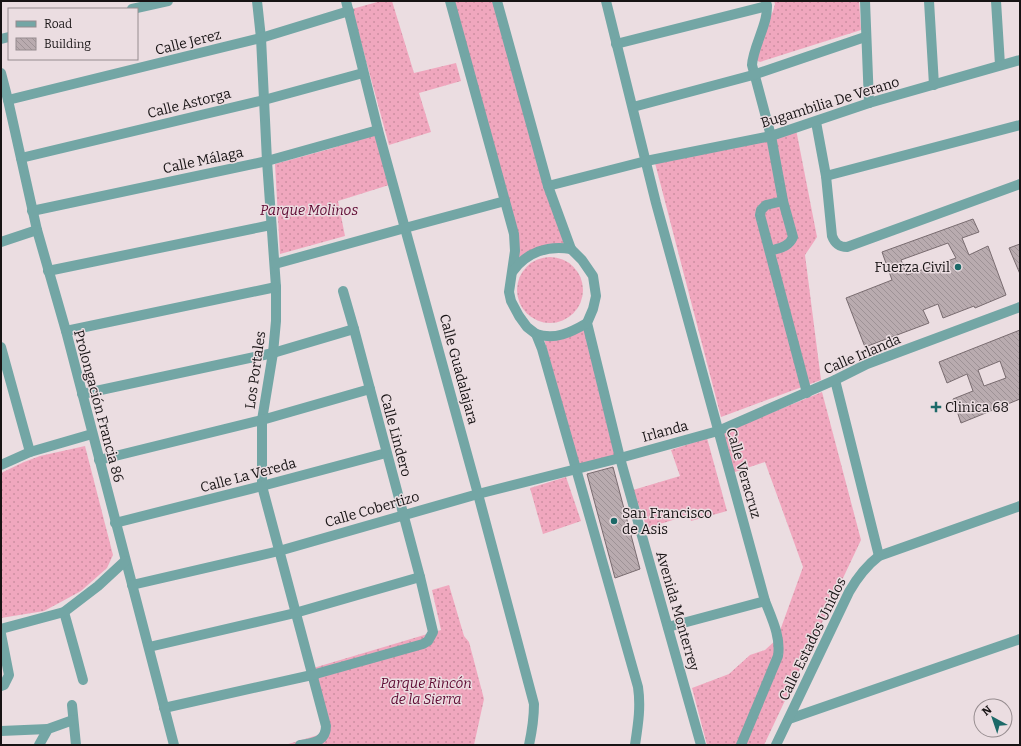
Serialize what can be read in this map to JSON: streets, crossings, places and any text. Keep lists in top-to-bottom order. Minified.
{"streets":{"street":["Calle Jerez","Bugambilia De Verano","Calle Astorga","Calle Málaga","Calle Irlanda","Calle Guadalajara","Los Portales","Prolongación Francia 86","Irlanda","Calle Lindero","Calle Veracruz","Calle La Vereda","Calle Cobertizo","Avenida Monterrey","Calle Estados Unidos"]},"crossings":[["Calle Jerez","Calle Guadalajara"],["Calle Jerez","Los Portales"],["Calle Jerez","Prolongación Francia 86"],["Bugambilia De Verano","Calle Veracruz"],["Calle Astorga","Calle Guadalajara"],["Calle Astorga","Los Portales"],["Calle Astorga","Prolongación Francia 86"],["Calle Málaga","Calle Guadalajara"],["Calle Málaga","Los Portales"],["Calle Málaga","Prolongación Francia 86"],["Calle Irlanda","Irlanda"],["Calle Irlanda","Calle Veracruz"],["Calle Guadalajara","Calle Cobertizo"],["Los Portales","Calle Lindero"],["Los Portales","Calle La Vereda"],["Los Portales","Calle Cobertizo"],["Prolongación Francia 86","Calle La Vereda"],["Prolongación Francia 86","Calle Cobertizo"],["Irlanda","Calle Veracruz"],["Irlanda","Calle Cobertizo"],["Irlanda","Avenida Monterrey"],["Calle Lindero","Calle La Vereda"],["Calle Lindero","Calle Cobertizo"],["Calle Cobertizo","Avenida Monterrey"]],"parks":["Parque Molinos","Parque Rincón de la Sierra"],"places":{"other":["Fuerza Civil","San Francisco de Asis"],"health":["Clinica 68"]},"legend":["Road","Building"],"north":"top left"}
